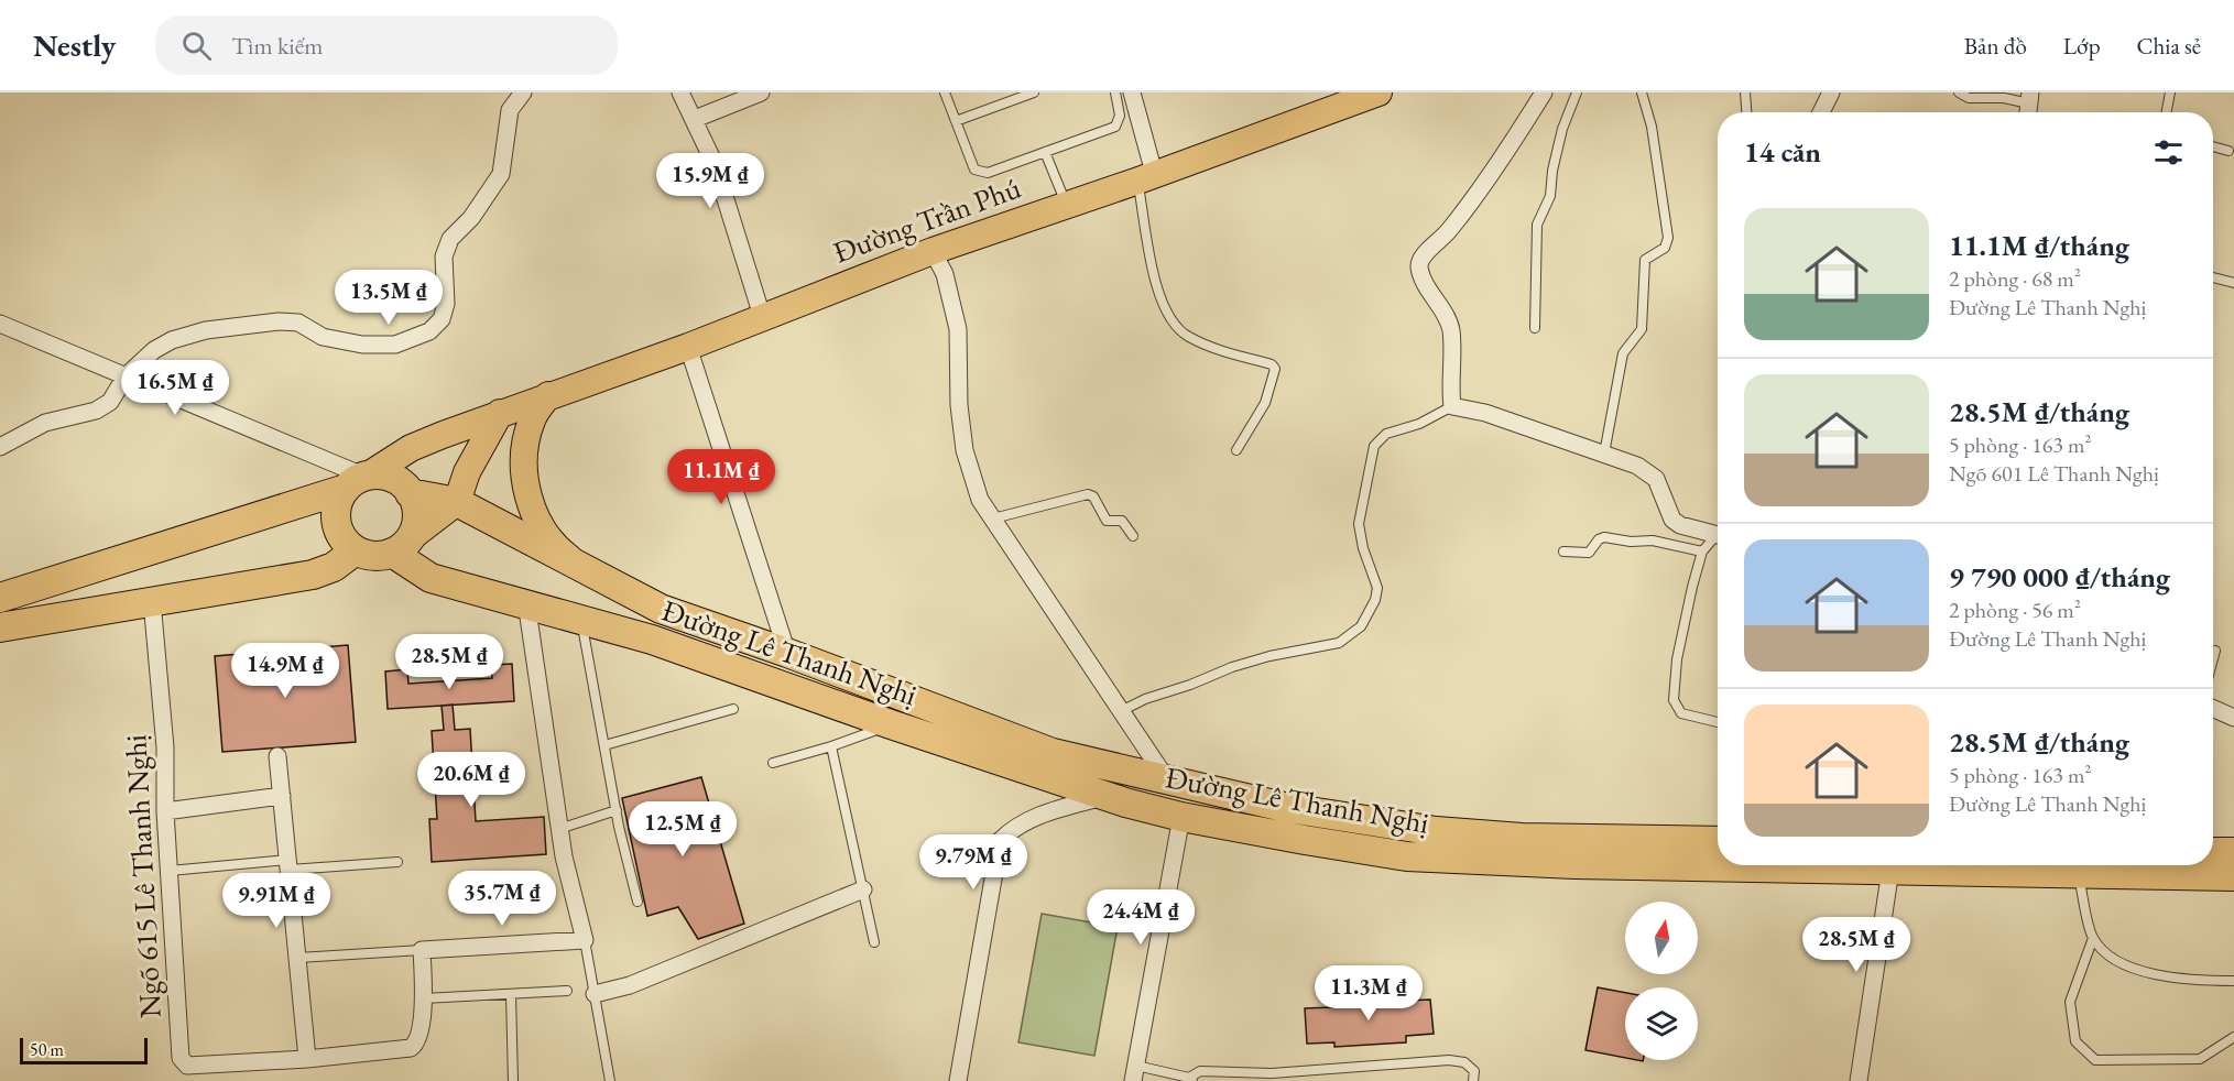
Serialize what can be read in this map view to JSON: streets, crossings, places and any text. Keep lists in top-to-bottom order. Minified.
{"streets":{"highway":["Đường Lê Thanh Nghị"],"main road":["Đường Trần Phú"],"street":["Ngõ 615 Lê Thanh Nghị"]},"crossings":[["Đường Trần Phú","Đường Lê Thanh Nghị"]],"scale_bar":"50 m","north":"top","page":{"header":"Nestly","search":"Tìm kiếm","nav":["Bản đồ","Lớp","Chia sẻ"],"heading":"14 căn","price":["15.9M ₫","13.5M ₫","16.5M ₫","11.1M ₫","28.5M ₫","14.9M ₫","20.6M ₫","12.5M ₫","9.79M ₫","35.7M ₫","9.91M ₫","24.4M ₫","28.5M ₫","11.3M ₫"],"list":[{"name":"11.1M ₫/tháng","note":"2 phòng · 68 m² · Đường Lê Thanh Nghị"},{"name":"28.5M ₫/tháng","note":"5 phòng · 163 m² · Ngõ 601 Lê Thanh Nghị"},{"name":"9 790 000 ₫/tháng","note":"2 phòng · 56 m² · Đường Lê Thanh Nghị"},{"name":"28.5M ₫/tháng","note":"5 phòng · 163 m² · Đường Lê Thanh Nghị"}],"scale":"50 m"}}
